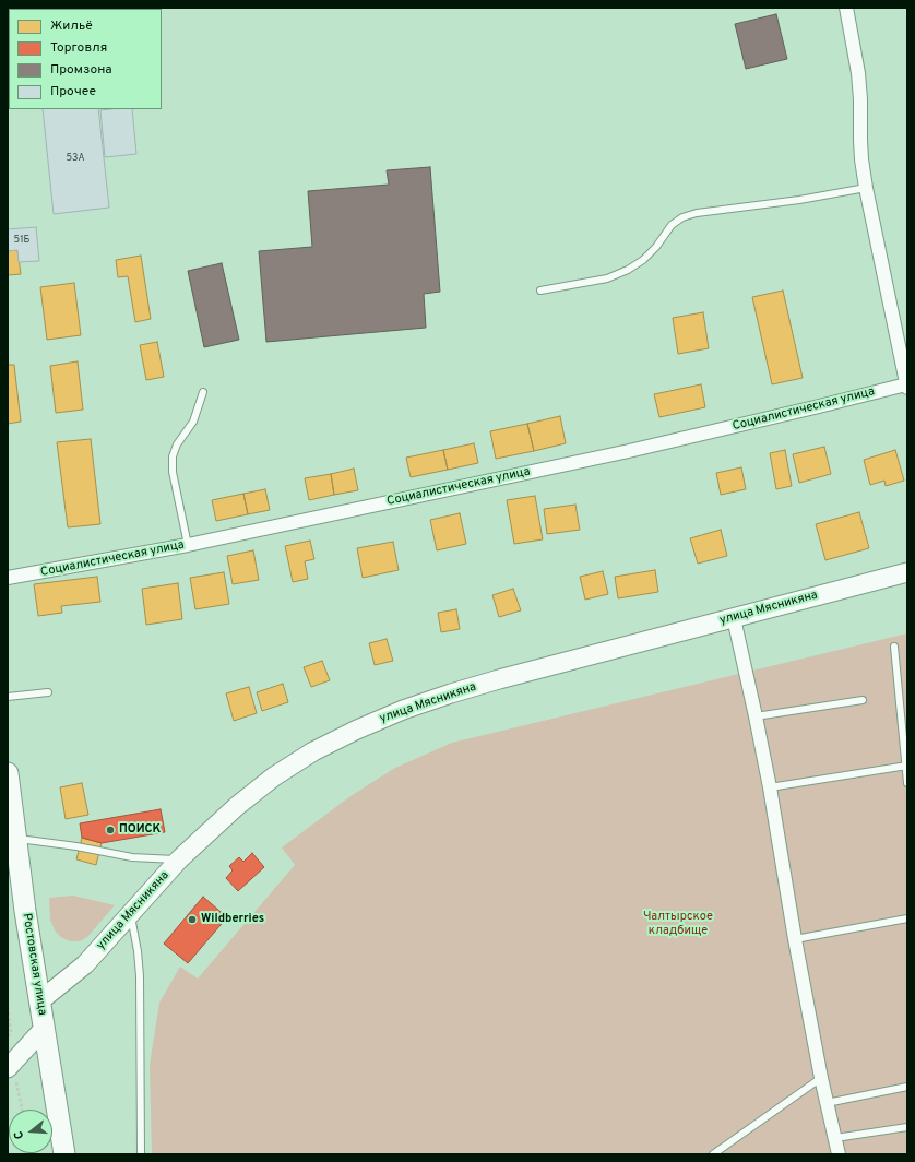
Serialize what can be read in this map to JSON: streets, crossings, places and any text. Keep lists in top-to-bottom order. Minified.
{"streets":{"main road":["Ростовская улица"],"street":["Социалистическая улица","улица Мясникяна"]},"crossings":[["улица Мясникяна","Ростовская улица"]],"parks":["Чалтырское кладбище"],"places":["ПОИСК","Wildberries"],"house_numbers":["53А","51Б"],"legend":["Жильё","Торговля","Промзона","Прочее"],"north":"left"}
